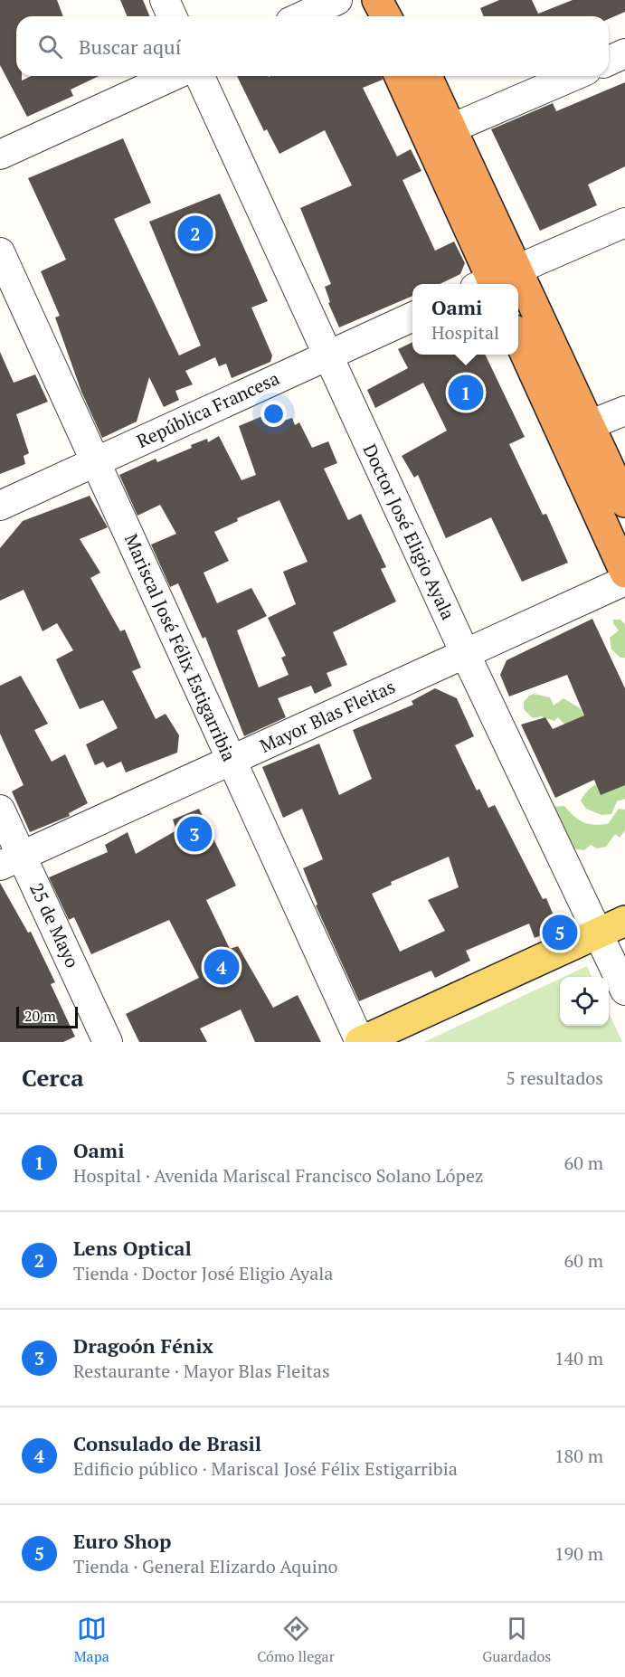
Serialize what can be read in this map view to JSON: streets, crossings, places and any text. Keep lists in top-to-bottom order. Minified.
{"streets":{"street":["República Francesa","Doctor José Eligio Ayala","Mariscal José Félix Estigarribia","Mayor Blas Fleitas","25 de Mayo"]},"crossings":[["República Francesa","Doctor José Eligio Ayala"],["República Francesa","Mariscal José Félix Estigarribia"],["Doctor José Eligio Ayala","Mayor Blas Fleitas"],["Mariscal José Félix Estigarribia","Mayor Blas Fleitas"],["Mayor Blas Fleitas","25 de Mayo"]],"scale_bar":"20 m","page":{"search":"Buscar aquí","pins":["2","1","3","5","4"],"popup":["Oami","Hospital"],"scale":"20 m","heading":["Cerca","5 resultados"],"list":[{"mark":"1","name":"Oami","note":"Hospital · Avenida Mariscal Francisco Solano López","value":"60 m"},{"mark":"2","name":"Lens Optical","note":"Tienda · Doctor José Eligio Ayala","value":"60 m"},{"mark":"3","name":"Dragoón Fénix","note":"Restaurante · Mayor Blas Fleitas","value":"140 m"},{"mark":"4","name":"Consulado de Brasil","note":"Edificio público · Mariscal José Félix Estigarribia","value":"180 m"},{"mark":"5","name":"Euro Shop","note":"Tienda · General Elizardo Aquino","value":"190 m"}],"nav":["Mapa","Cómo llegar","Guardados"]}}
